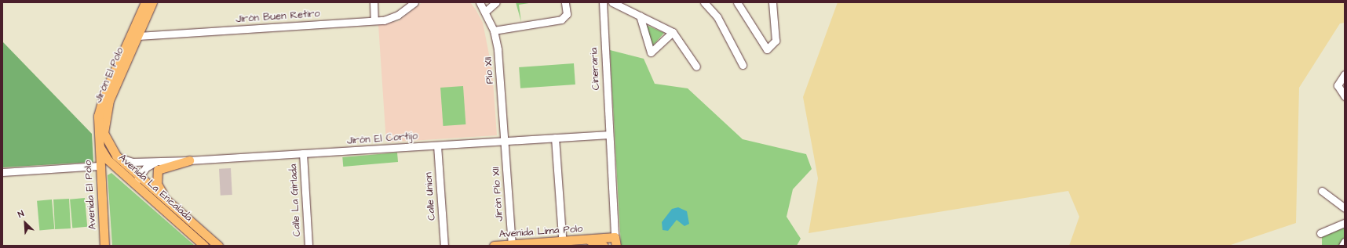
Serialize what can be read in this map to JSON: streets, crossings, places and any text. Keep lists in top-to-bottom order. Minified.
{"streets":{"main road":["Jirón El Polo","Avenida La Encalada","Avenida El Polo","Avenida Lima Polo"],"street":["Jirón Buen Retiro","Cineraria","Pío XII","Jirón El Cortijo","Jirón Pío XII","Calle Union","Calle La Girlada"]},"crossings":[["Jirón Buen Retiro","Jirón El Polo"],["Cineraria","Jirón El Cortijo"],["Cineraria","Avenida Lima Polo"],["Pío XII","Jirón El Cortijo"],["Pío XII","Jirón Pío XII"],["Jirón El Polo","Jirón El Cortijo"],["Jirón El Polo","Avenida La Encalada"],["Jirón El Polo","Avenida El Polo"],["Jirón El Cortijo","Avenida La Encalada"],["Jirón El Cortijo","Jirón Pío XII"],["Jirón El Cortijo","Calle Union"],["Jirón El Cortijo","Calle La Girlada"],["Avenida La Encalada","Avenida El Polo"],["Jirón Pío XII","Avenida Lima Polo"]],"north":"top left"}
